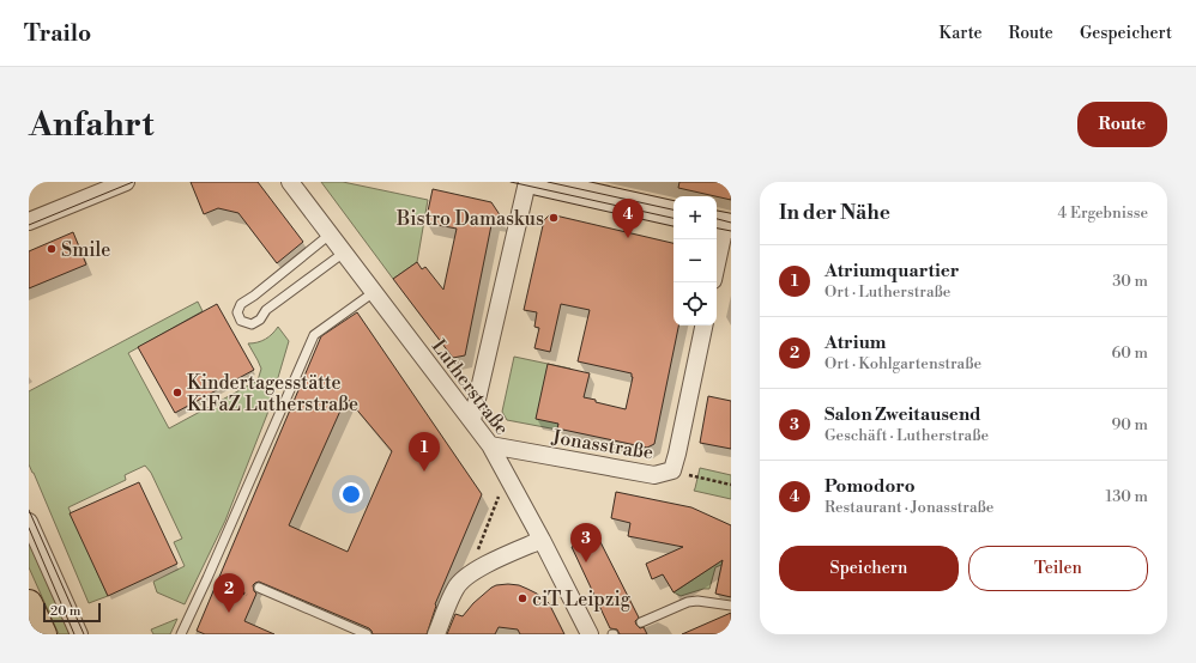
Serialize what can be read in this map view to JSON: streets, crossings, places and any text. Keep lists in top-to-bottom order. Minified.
{"streets":{"street":["Lutherstraße","Jonasstraße"]},"crossings":[["Lutherstraße","Jonasstraße"]],"places":["Bistro Damaskus","Smile","Kindertagesstätte KiFaZ Lutherstraße","ciT Leipzig"],"scale_bar":"20 m","page":{"header":"Trailo","nav":["Karte","Route","Gespeichert"],"buttons":["Route",["Speichern","Teilen"]],"title":"Anfahrt","heading":["In der Nähe","4 Ergebnisse"],"map_buttons":["+","−"],"pins":["4","1","3","2"],"list":[{"mark":"1","name":"Atriumquartier","note":"Ort · Lutherstraße","value":"30 m"},{"mark":"2","name":"Atrium","note":"Ort · Kohlgartenstraße","value":"60 m"},{"mark":"3","name":"Salon Zweitausend","note":"Geschäft · Lutherstraße","value":"90 m"},{"mark":"4","name":"Pomodoro","note":"Restaurant · Jonasstraße","value":"130 m"}],"scale":"20 m"}}
